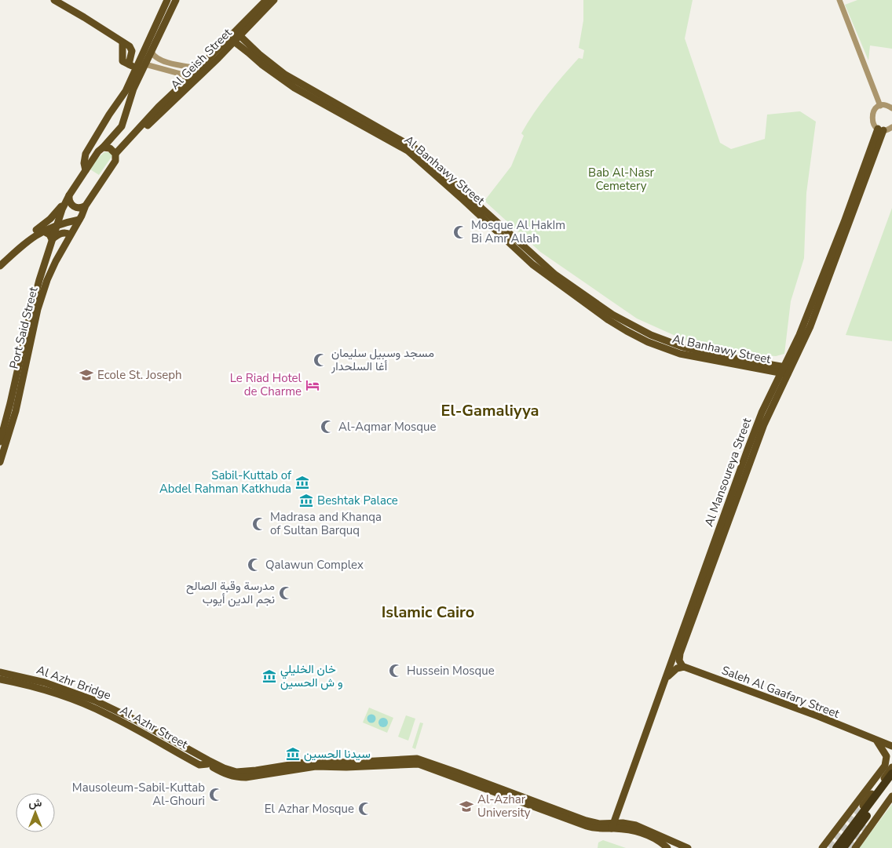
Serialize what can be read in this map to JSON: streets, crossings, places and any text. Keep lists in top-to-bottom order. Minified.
{"streets":{"main road":["Al Geish Street","Al Banhawy Street","Port Said Street","Al Mansoureya Street","Al Azhr Bridge","Saleh Al Gaafary Street","Al Azhr Street"]},"crossings":[["Al Geish Street","Al Banhawy Street"],["Al Geish Street","Port Said Street"],["Al Banhawy Street","Al Mansoureya Street"],["Al Mansoureya Street","Saleh Al Gaafary Street"],["Al Azhr Bridge","Al Azhr Street"]],"districts":["El-Gamaliyya","Islamic Cairo"],"parks":["Bab Al-Nasr Cemetery"],"places":{"mosque":["Mosque Al HakIm Bi Amr Allah","مسجد وسبيل سليمان أغا السلحدار","Al-Aqmar Mosque","Madrasa and Khanqa of Sultan Barquq","Qalawun Complex","مدرسة وقبة الصالح نجم الدين أيوب","Hussein Mosque","Mausoleum-Sabil-Kuttab Al-Ghouri","El Azhar Mosque"],"school or university":["Ecole St. Joseph","Al-Azhar University"],"hotel":["Le Riad Hotel de Charme"],"museum":["Sabil-Kuttab of Abdel Rahman Katkhuda","Beshtak Palace","خان الخليلي و ش الحسين","سيدنا الحسين"]},"north":"top"}
